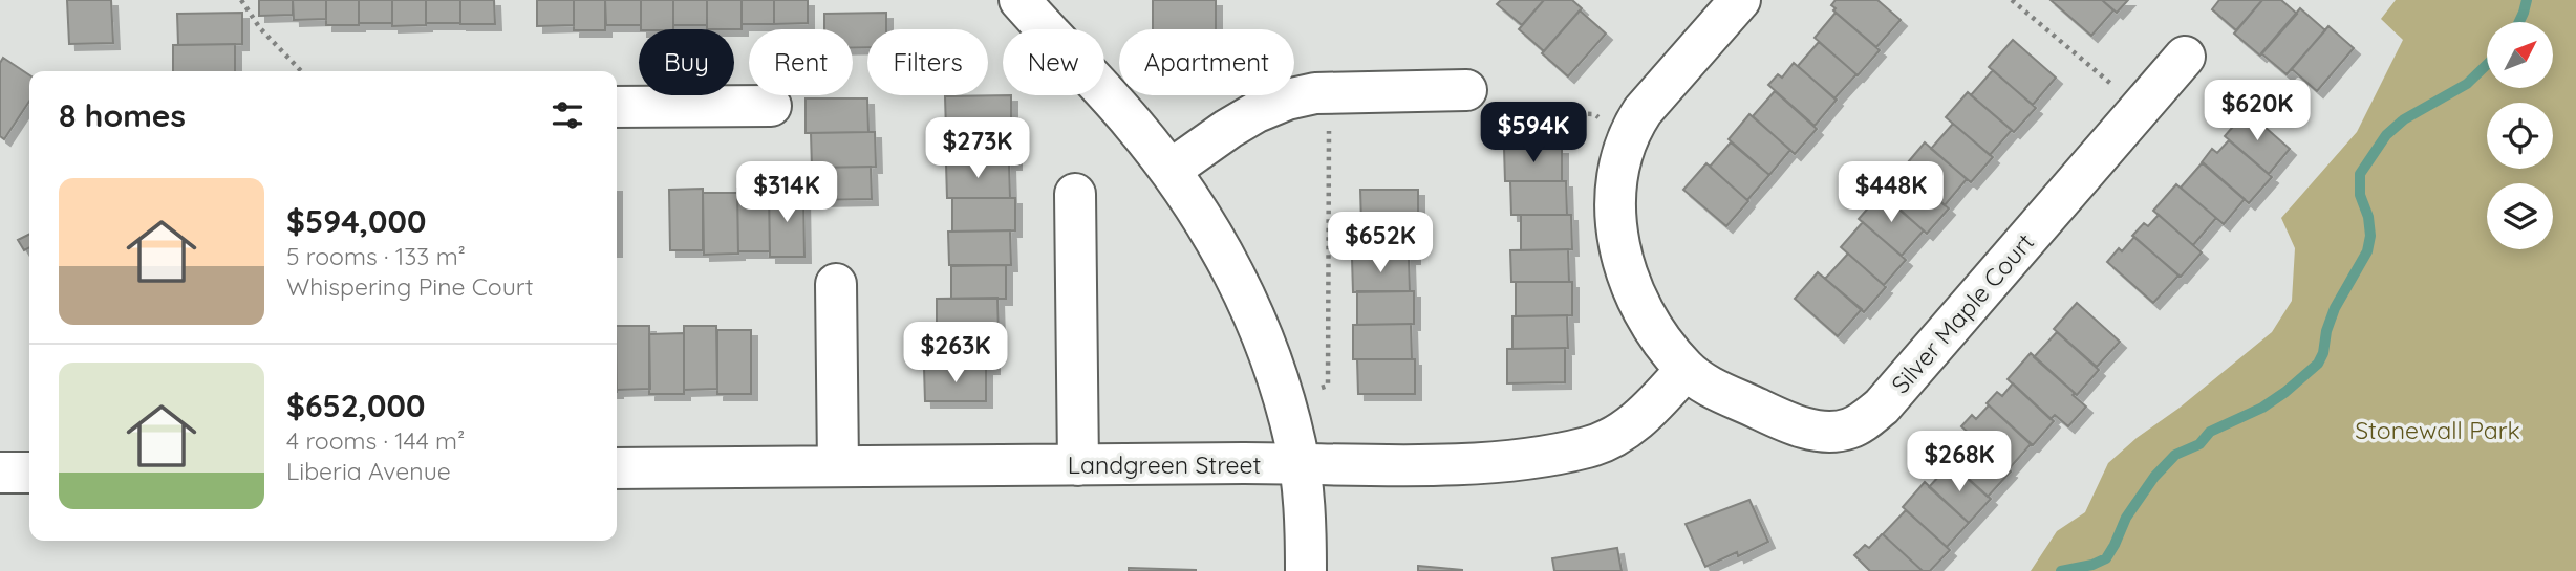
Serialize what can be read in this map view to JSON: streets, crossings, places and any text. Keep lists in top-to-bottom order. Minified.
{"streets":{"street":["Silver Maple Court","Landgreen Street"]},"crossings":[["Silver Maple Court","Landgreen Street"]],"parks":["Stonewall Park"],"north":"top right","page":{"chip":["Buy","Rent","Filters","New","Apartment"],"heading":"8 homes","price":["$620K","$594K","$273K","$314K","$448K","$652K","$263K","$268K"],"list":[{"name":"$594,000","note":"5 rooms · 133 m² · Whispering Pine Court"},{"name":"$652,000","note":"4 rooms · 144 m² · Liberia Avenue"}]}}
